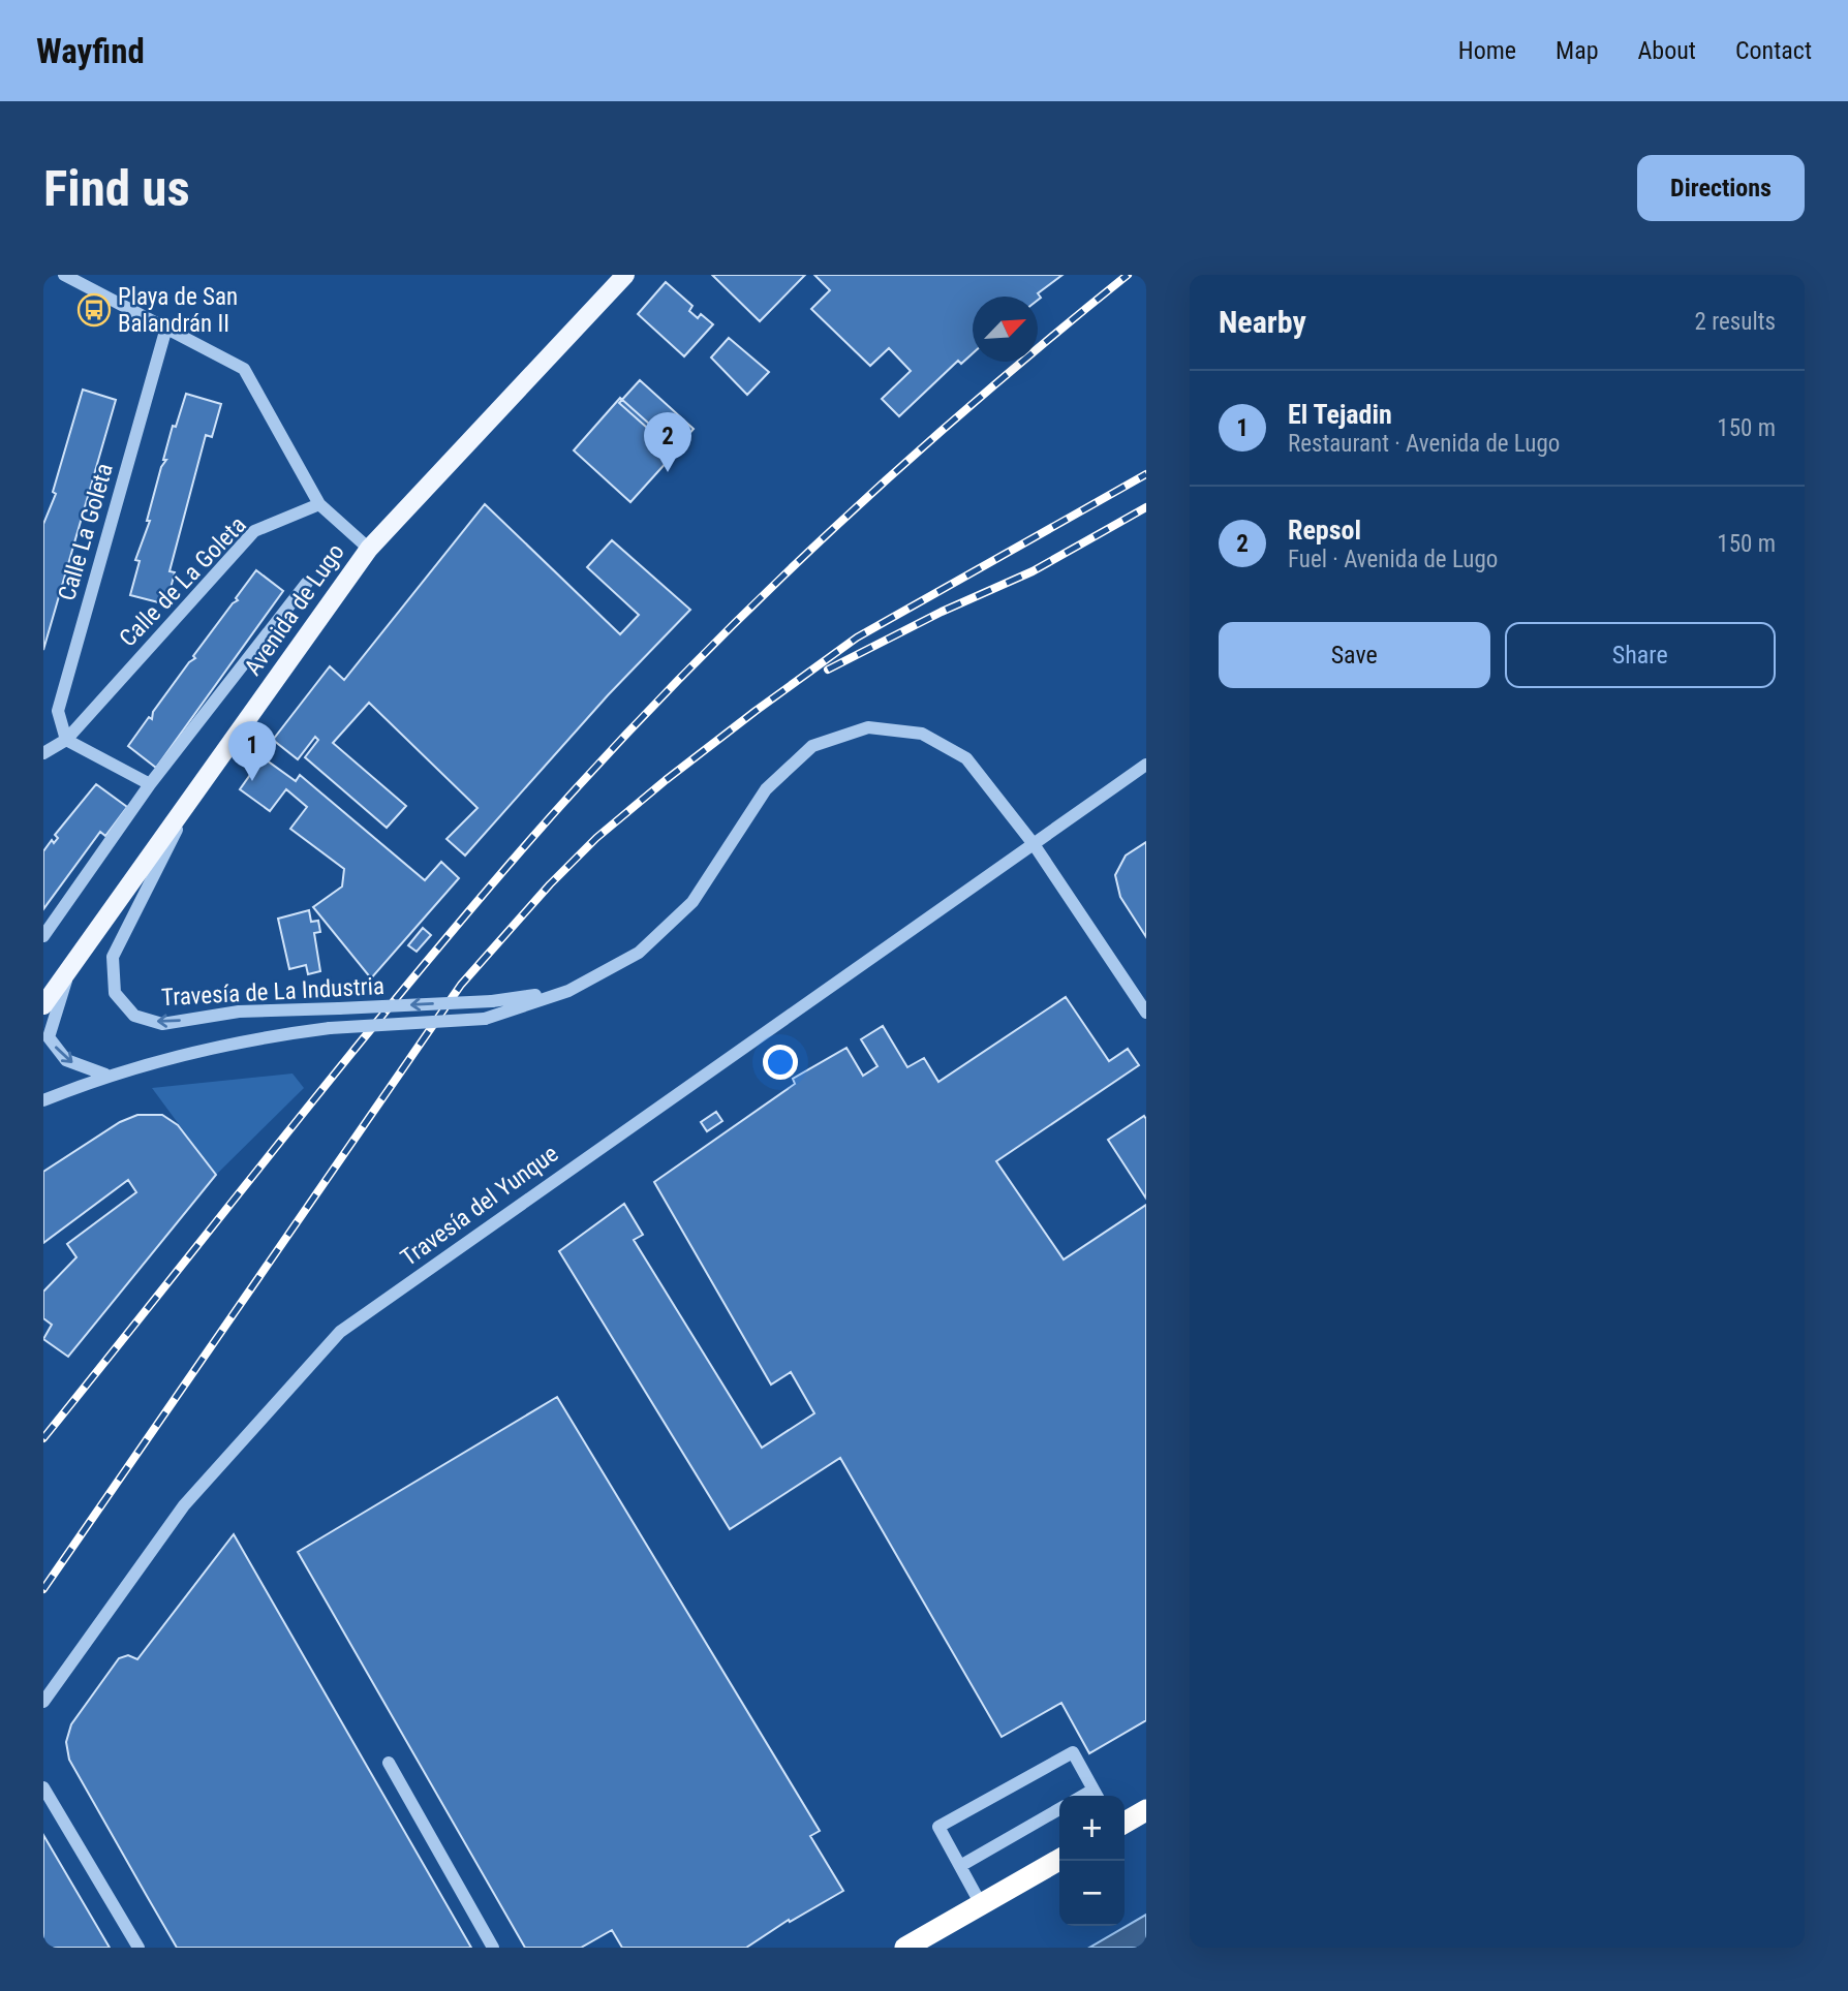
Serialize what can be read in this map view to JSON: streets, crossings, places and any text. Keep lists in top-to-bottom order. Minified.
{"streets":{"main road":["Avenida de Lugo"],"street":["Calle La Goleta","Calle de La Goleta","Travesía de La Industria","Travesía del Yunque"]},"crossings":[["Calle La Goleta","Calle de La Goleta"],["Avenida de Lugo","Travesía de La Industria"],["Travesía de La Industria","Travesía del Yunque"]],"places":{"bus stop":["Playa de San Balandrán II"]},"north":"top right","page":{"header":"Wayfind","nav":["Home","Map","About","Contact"],"buttons":["Directions",["Save","Share"]],"title":"Find us","heading":["Nearby","2 results"],"list":[{"mark":"1","name":"El Tejadin","note":"Restaurant · Avenida de Lugo","value":"150 m"},{"mark":"2","name":"Repsol","note":"Fuel · Avenida de Lugo","value":"150 m"}],"pins":["2","1"],"map_buttons":["+","−"]}}
